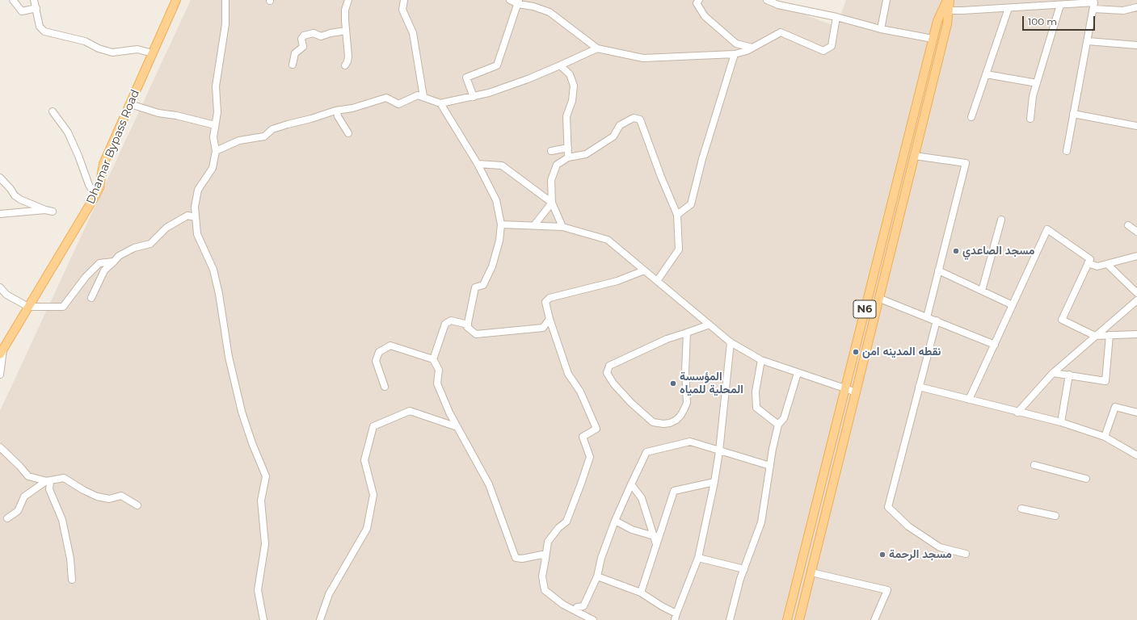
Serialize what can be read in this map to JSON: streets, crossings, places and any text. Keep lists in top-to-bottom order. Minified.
{"streets":{"main road":["Dhamar Bypass Road","N6"]},"places":["مسجد الصاعدي","نقطه المدينه امن","المؤسسة المحلية للمياه","مسجد الرحمة"],"scale_bar":"100 m"}
